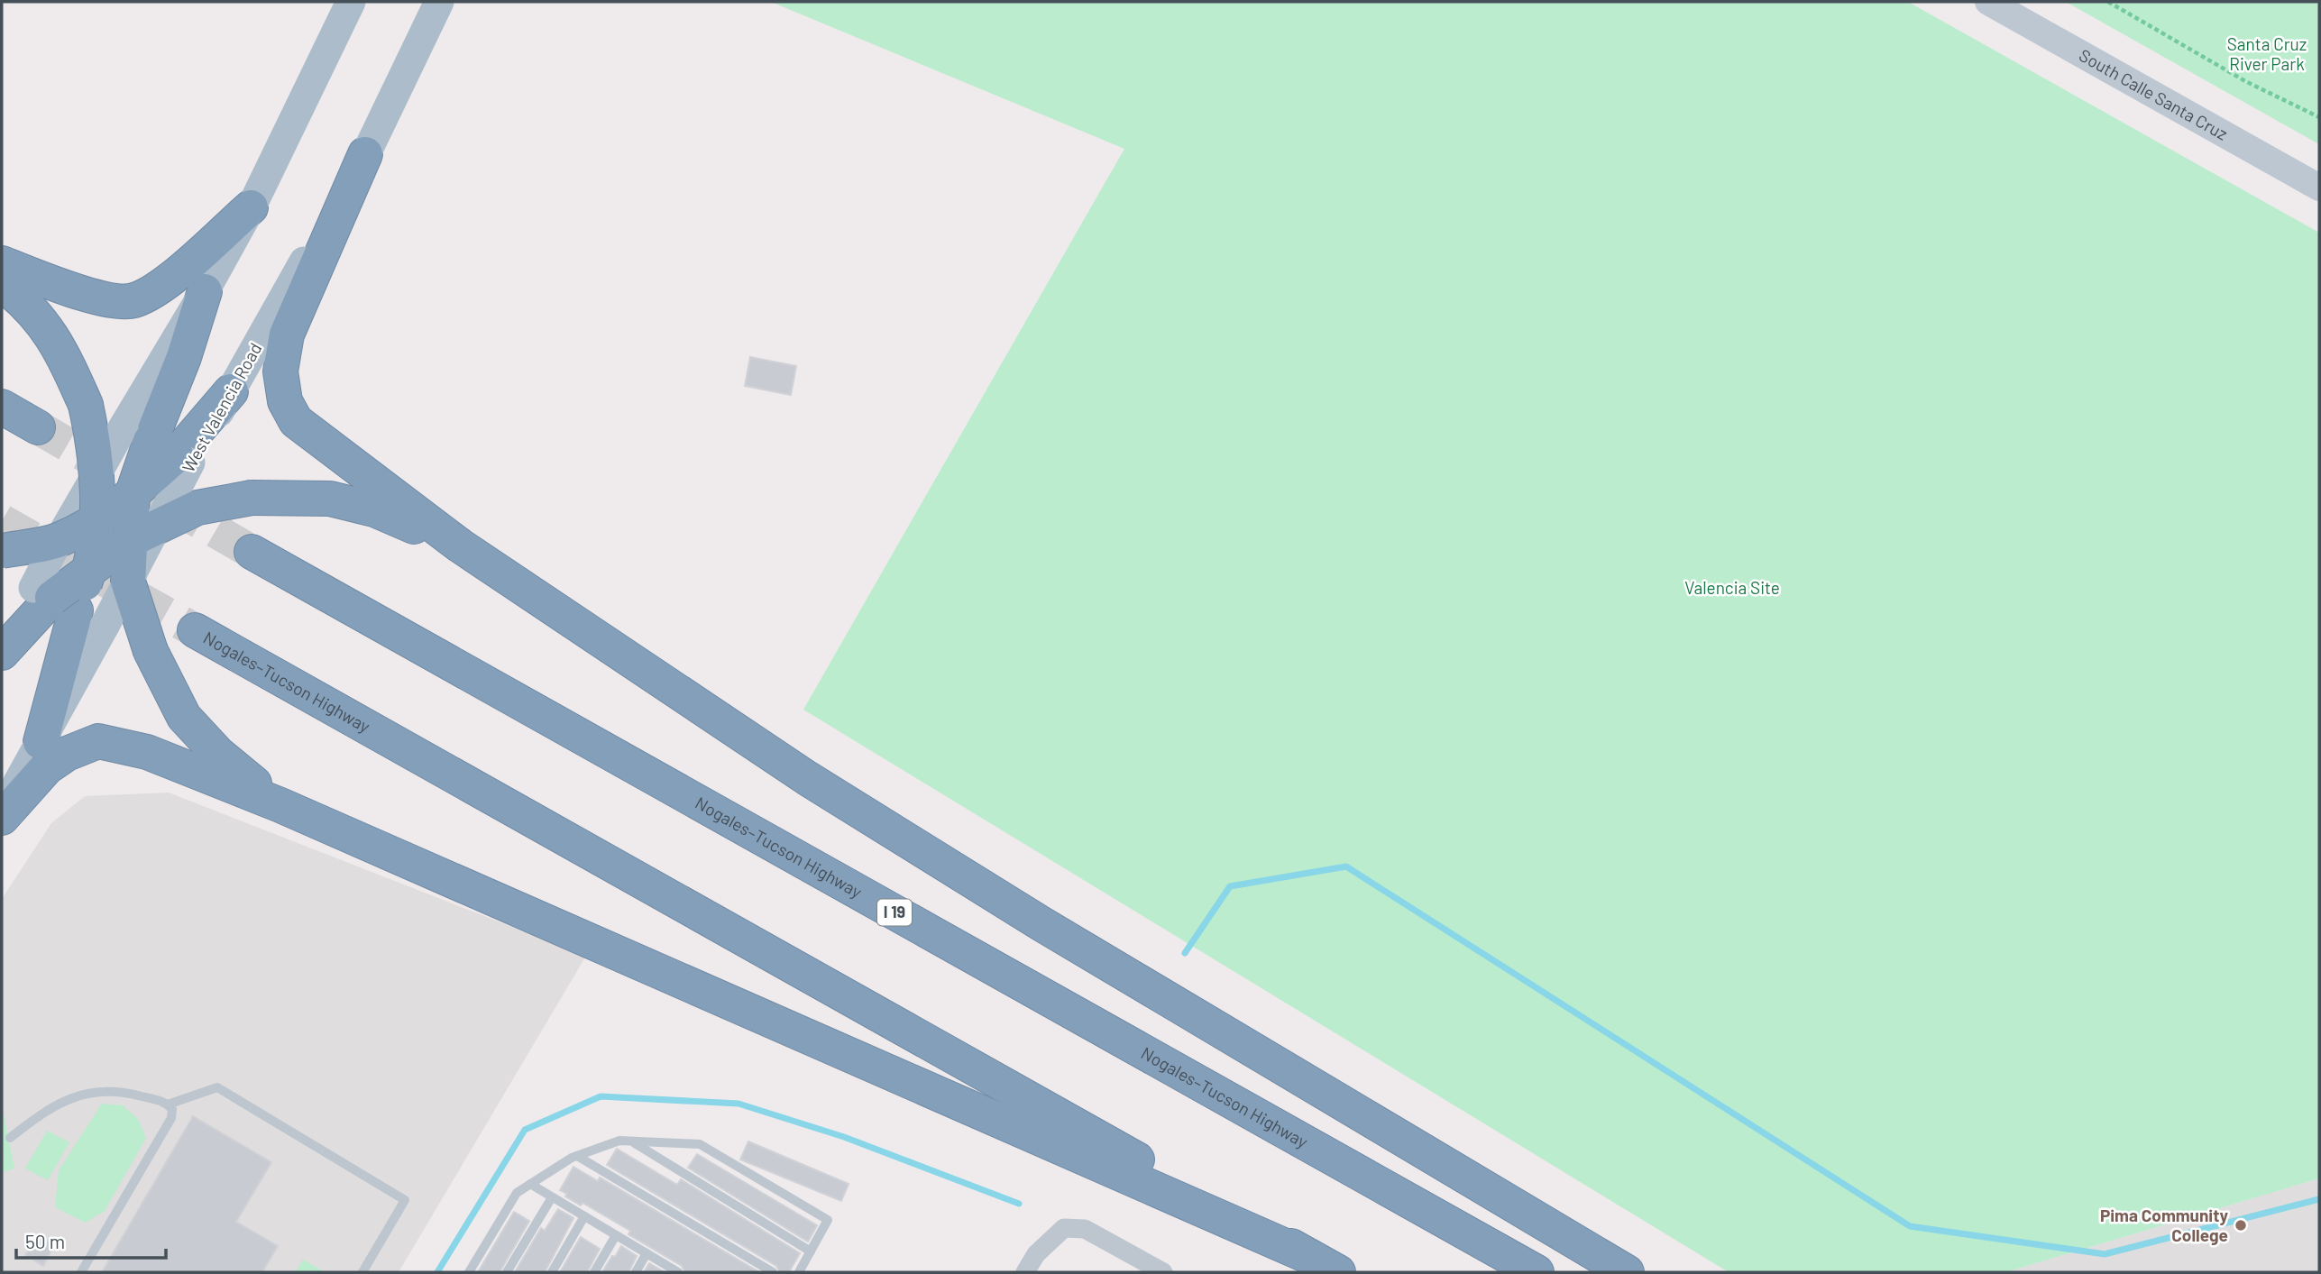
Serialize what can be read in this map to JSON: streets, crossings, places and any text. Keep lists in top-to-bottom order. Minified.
{"streets":{"highway":["Nogales–Tucson Highway","I 19"],"main road":["West Valencia Road"],"street":["South Calle Santa Cruz"]},"parks":["Santa Cruz River Park","Valencia Site"],"places":["Pima Community College"],"scale_bar":"50 m"}
